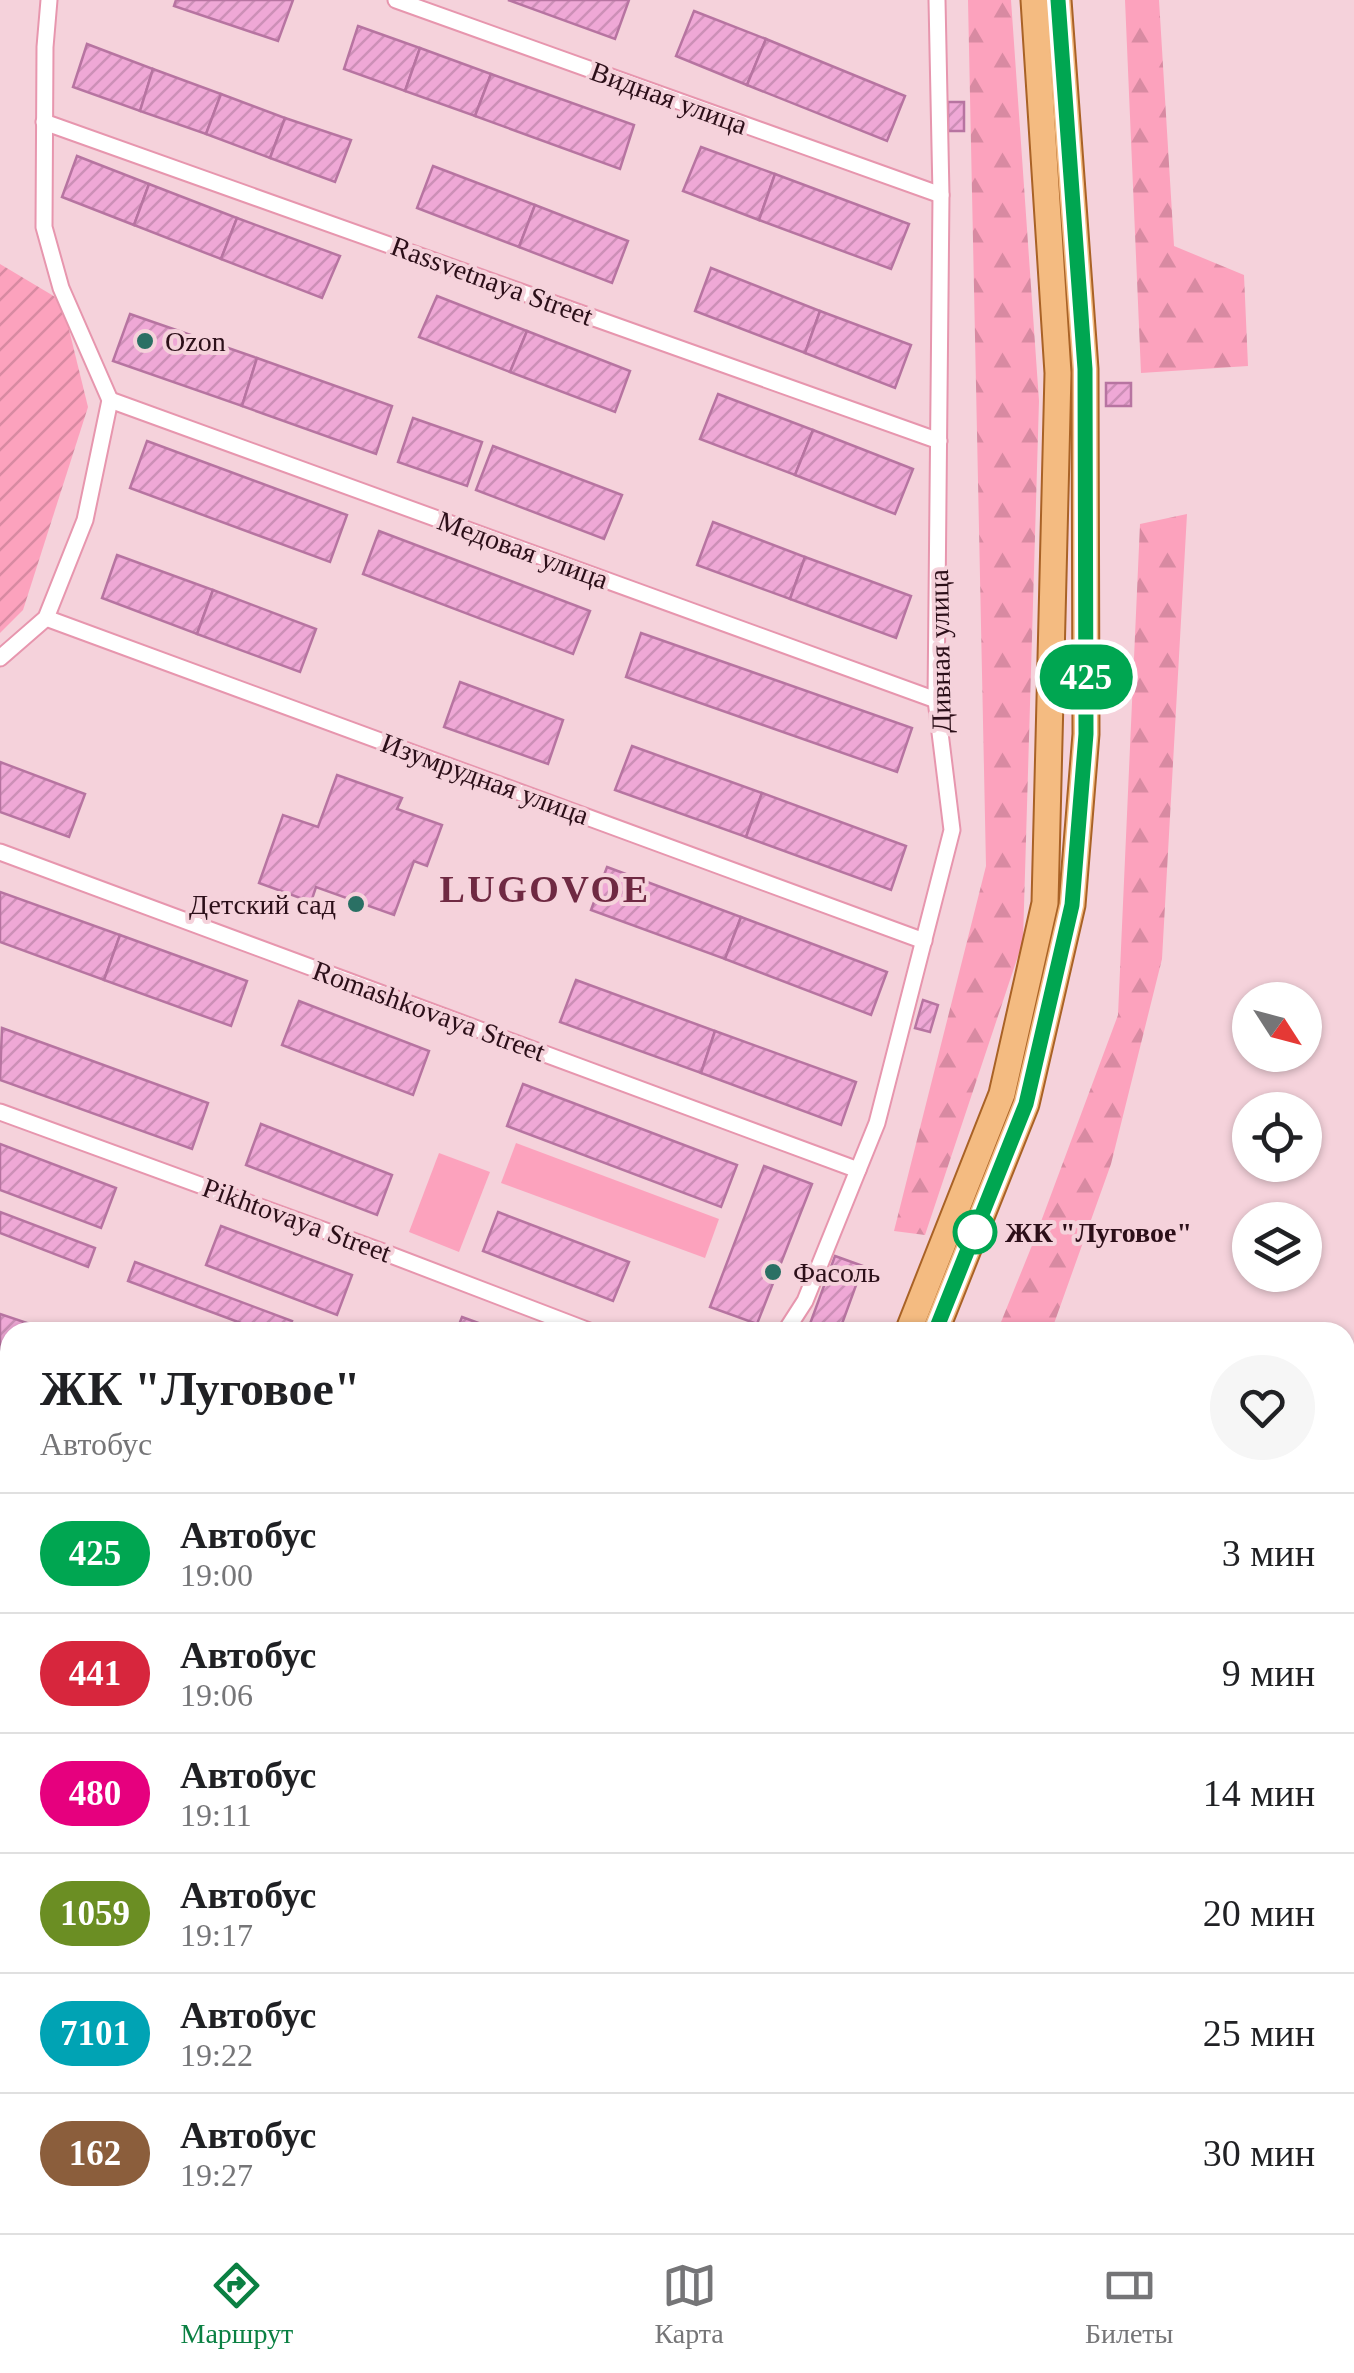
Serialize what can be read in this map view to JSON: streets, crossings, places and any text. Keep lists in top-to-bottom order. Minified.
{"streets":{"street":["Видная улица","Rassvetnaya Street","Медовая улица","Дивная улица","Изумрудная улица","Romashkovaya Street","Pikhtovaya Street"]},"crossings":[["Видная улица","Дивная улица"],["Rassvetnaya Street","Дивная улица"],["Медовая улица","Дивная улица"],["Дивная улица","Изумрудная улица"],["Дивная улица","Romashkovaya Street"]],"districts":["LUGOVOE"],"places":["Ozon","Детский сад","ЖК \"Луговое\"","Фасоль"],"lines":["bus line 425"],"north":"bottom right","page":{"on_map":"425","heading":["ЖК \"Луговое\"","Автобус"],"list":[{"mark":"425","name":"Автобус","note":"19:00","value":"3 мин"},{"mark":"441","name":"Автобус","note":"19:06","value":"9 мин"},{"mark":"480","name":"Автобус","note":"19:11","value":"14 мин"},{"mark":"1059","name":"Автобус","note":"19:17","value":"20 мин"},{"mark":"7101","name":"Автобус","note":"19:22","value":"25 мин"},{"mark":"162","name":"Автобус","note":"19:27","value":"30 мин"}],"tabs":["Маршрут","Карта","Билеты"]}}
